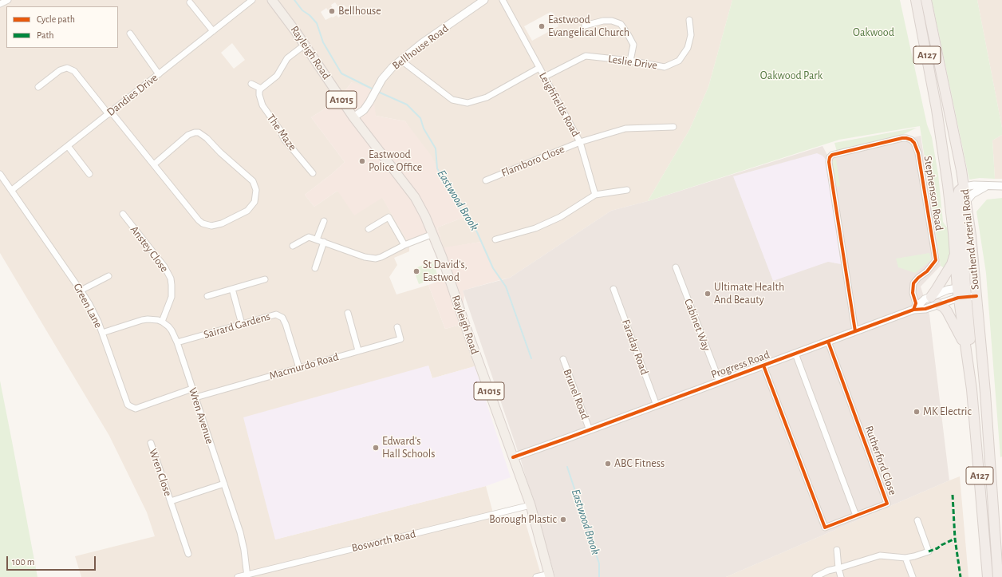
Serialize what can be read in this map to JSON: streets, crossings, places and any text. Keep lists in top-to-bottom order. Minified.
{"streets":{"highway":["A127","Southend Arterial Road"],"main road":["Rayleigh Road","A1015"],"street":["Bellhouse Road","Leslie Drive","Dandies Drive","Leighfields Road","The Maze","Flamboro Close","Stephenson Road","Anstey Close","Green Lane","Cabinet Way","Sairard Gardens","Faraday Road","Progress Road","Macmurdo Road","Brunel Road","Wren Avenue","Rutherford Close","Wren Close","Bosworth Road"]},"crossings":[["Bellhouse Road","Rayleigh Road"],["Rayleigh Road","Progress Road"],["Rayleigh Road","Bosworth Road"],["Leslie Drive","Leighfields Road"],["Dandies Drive","Green Lane"],["Leighfields Road","Flamboro Close"],["Stephenson Road","Progress Road"],["Southend Arterial Road","Progress Road"],["Anstey Close","Wren Avenue"],["Green Lane","Wren Avenue"],["Cabinet Way","Progress Road"],["Sairard Gardens","Macmurdo Road"],["Sairard Gardens","Wren Avenue"],["Faraday Road","Progress Road"],["Progress Road","Brunel Road"],["Progress Road","Rutherford Close"],["Macmurdo Road","Wren Avenue"],["Wren Avenue","Wren Close"],["Wren Avenue","Bosworth Road"]],"water":["Eastwood Brook"],"parks":["Oakwood","Oakwood Park"],"places":["Bellhouse","Eastwood Evangelical Church","Eastwood Police Office","St David's, Eastwod","Ultimate Health And Beauty","MK Electric","Edward's Hall Schools","ABC Fitness","Borough Plastic"],"legend":["Cycle path","Path"],"scale_bar":"100 m"}
